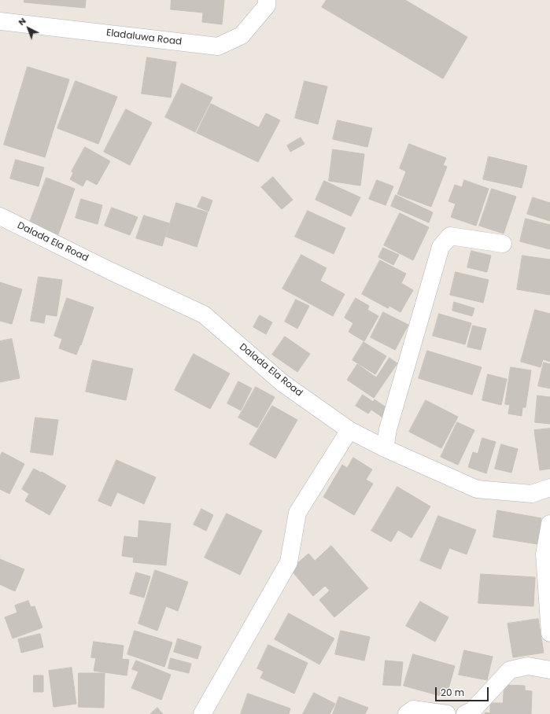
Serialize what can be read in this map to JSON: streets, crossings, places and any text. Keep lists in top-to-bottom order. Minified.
{"streets":{"street":["Eladaluwa Road","Dalada Ela Road"]},"scale_bar":"20 m","north":"top left"}
